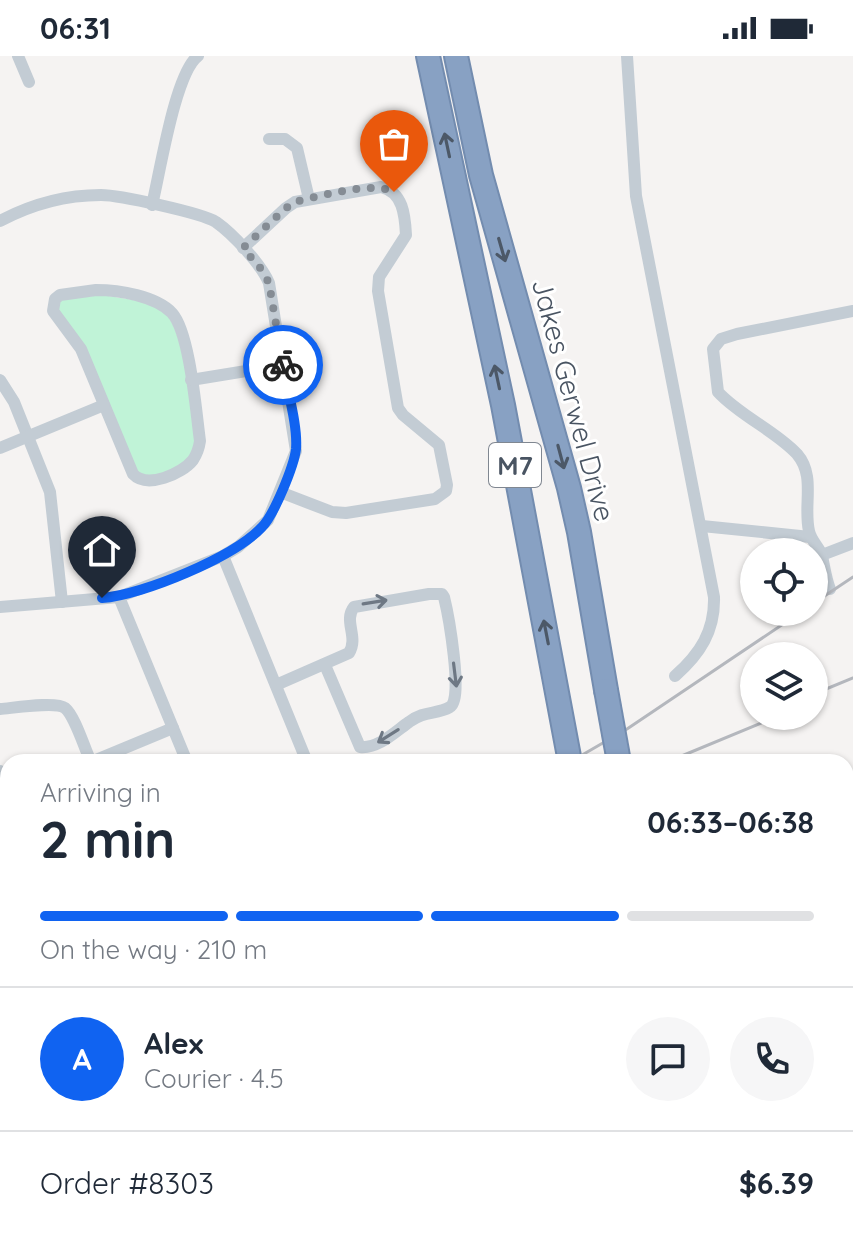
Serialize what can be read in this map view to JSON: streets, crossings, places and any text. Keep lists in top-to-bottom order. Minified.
{"streets":{"highway":["Jakes Gerwel Drive","M7"]},"page":{"status":"06:31","heading":["2 min","Arriving in","06:33–06:38"],"panel":["Alex","Courier · 4.5","Order #8303","$6.39"],"bar":"On the way · 210 m","round":"A"}}
